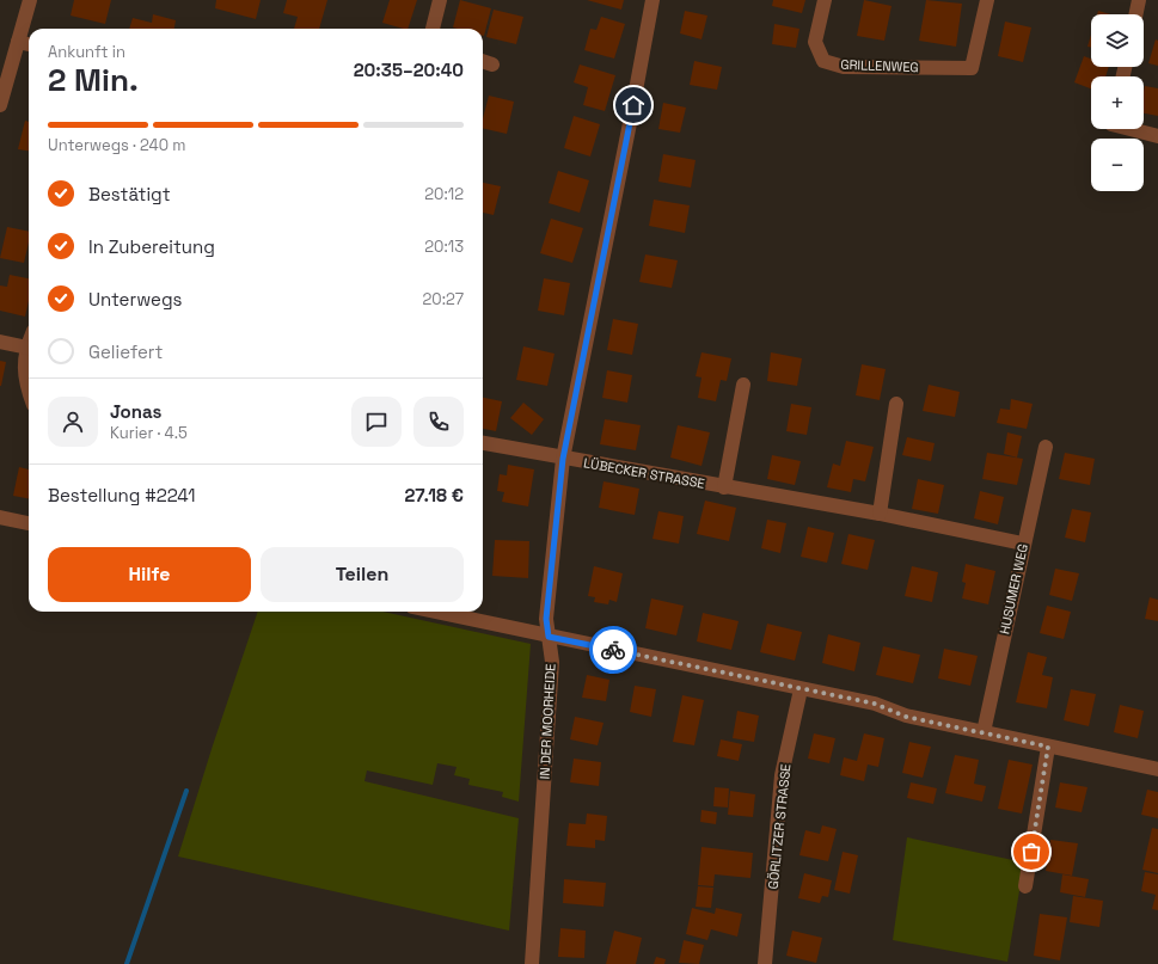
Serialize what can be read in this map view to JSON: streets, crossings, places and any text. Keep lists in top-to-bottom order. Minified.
{"streets":{"street":["GRILLENWEG","LÜBECKER STRASSE","HUSUMER WEG","IN DER MOORHEIDE","GÖRLITZER STRASSE"]},"crossings":[["LÜBECKER STRASSE","HUSUMER WEG"],["LÜBECKER STRASSE","IN DER MOORHEIDE"]],"page":{"map_buttons":["+","−"],"heading":["2 Min.","Ankunft in","20:35–20:40"],"panel":["Jonas","Kurier · 4.5","Bestellung #2241","27.18 €"],"bar":"Unterwegs · 240 m","list":[["Bestätigt","20:12"],["In Zubereitung","20:13"],["Unterwegs","20:27"],"Geliefert"],"buttons":["Hilfe","Teilen"]}}
